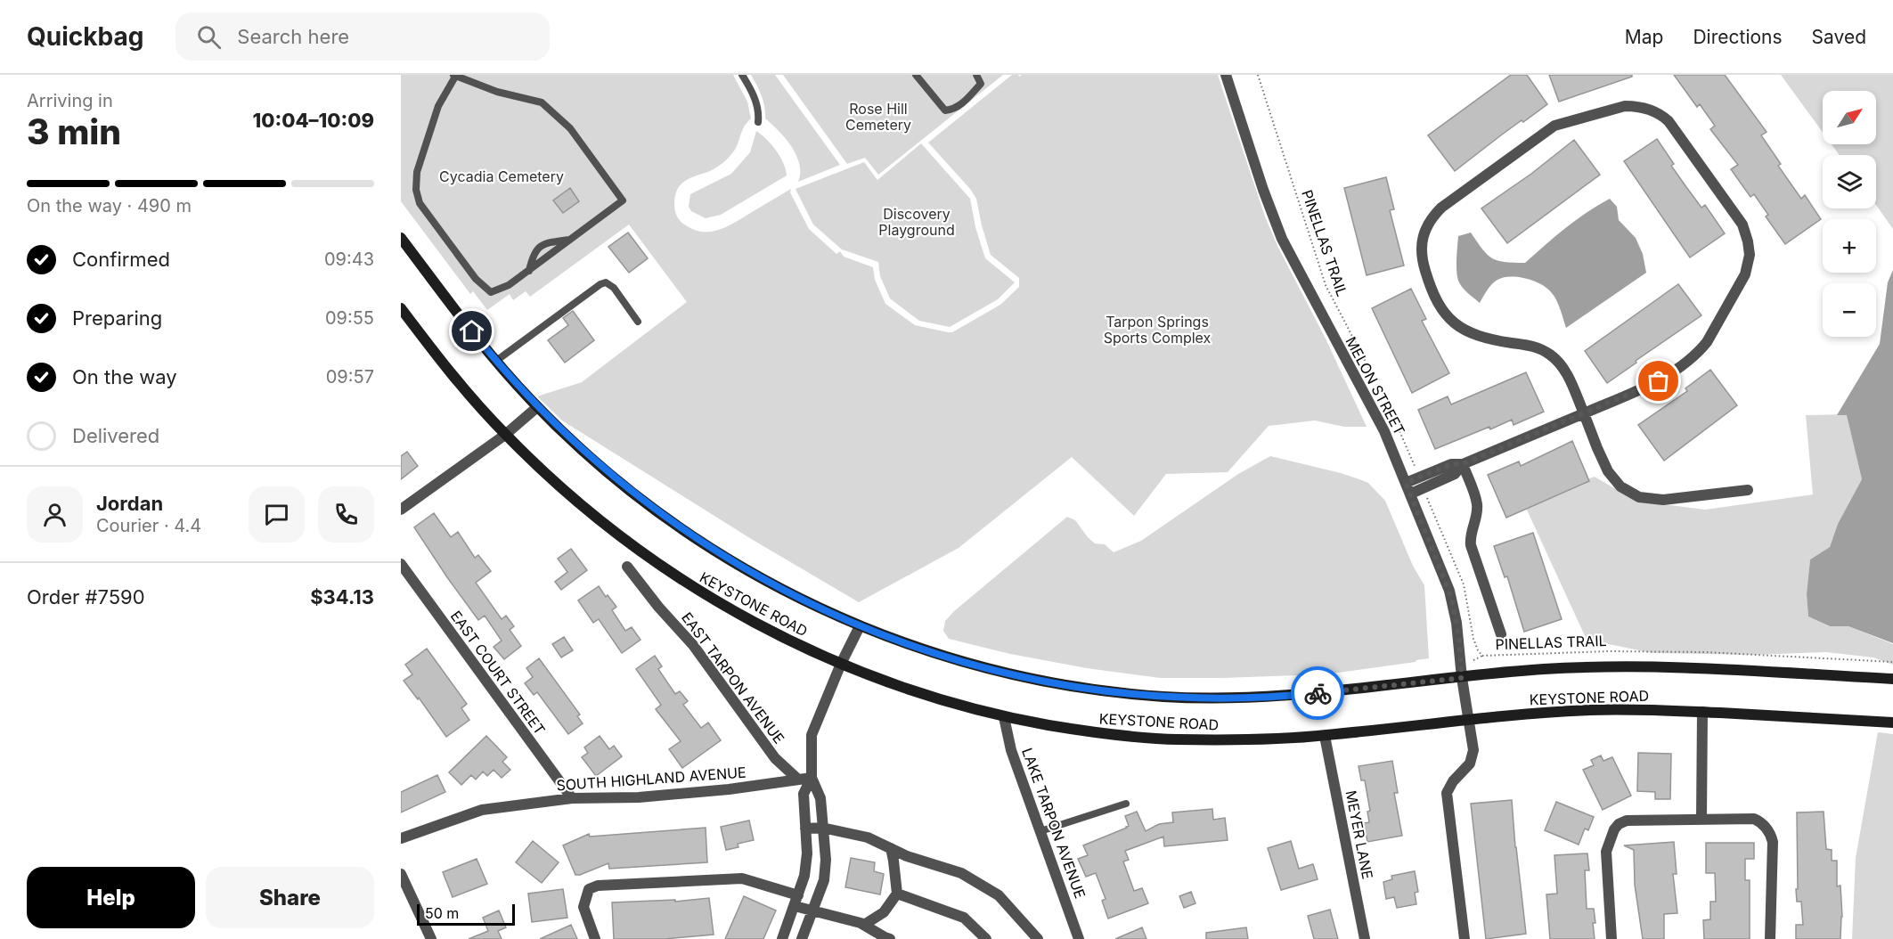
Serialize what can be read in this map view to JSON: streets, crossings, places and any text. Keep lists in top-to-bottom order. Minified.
{"streets":{"main road":["KEYSTONE ROAD"],"street":["MELON STREET","EAST COURT STREET","EAST TARPON AVENUE","SOUTH HIGHLAND AVENUE","LAKE TARPON AVENUE","MEYER LANE"],"path":["PINELLAS TRAIL"]},"crossings":[["MELON STREET","KEYSTONE ROAD"],["KEYSTONE ROAD","LAKE TARPON AVENUE"],["KEYSTONE ROAD","MEYER LANE"],["EAST COURT STREET","SOUTH HIGHLAND AVENUE"],["EAST TARPON AVENUE","SOUTH HIGHLAND AVENUE"]],"parks":["Rose Hill Cemetery","Cycadia Cemetery","Discovery Playground","Tarpon Springs Sports Complex"],"scale_bar":"50 m","north":"top right","page":{"header":"Quickbag","search":"Search here","nav":["Map","Directions","Saved"],"heading":["3 min","Arriving in","10:04–10:09"],"panel":["Jordan","Courier · 4.4","Order #7590","$34.13"],"map_buttons":["+","−"],"bar":"On the way · 490 m","list":[["Confirmed","09:43"],["Preparing","09:55"],["On the way","09:57"],"Delivered"],"buttons":["Help","Share"],"scale":"50 m"}}
